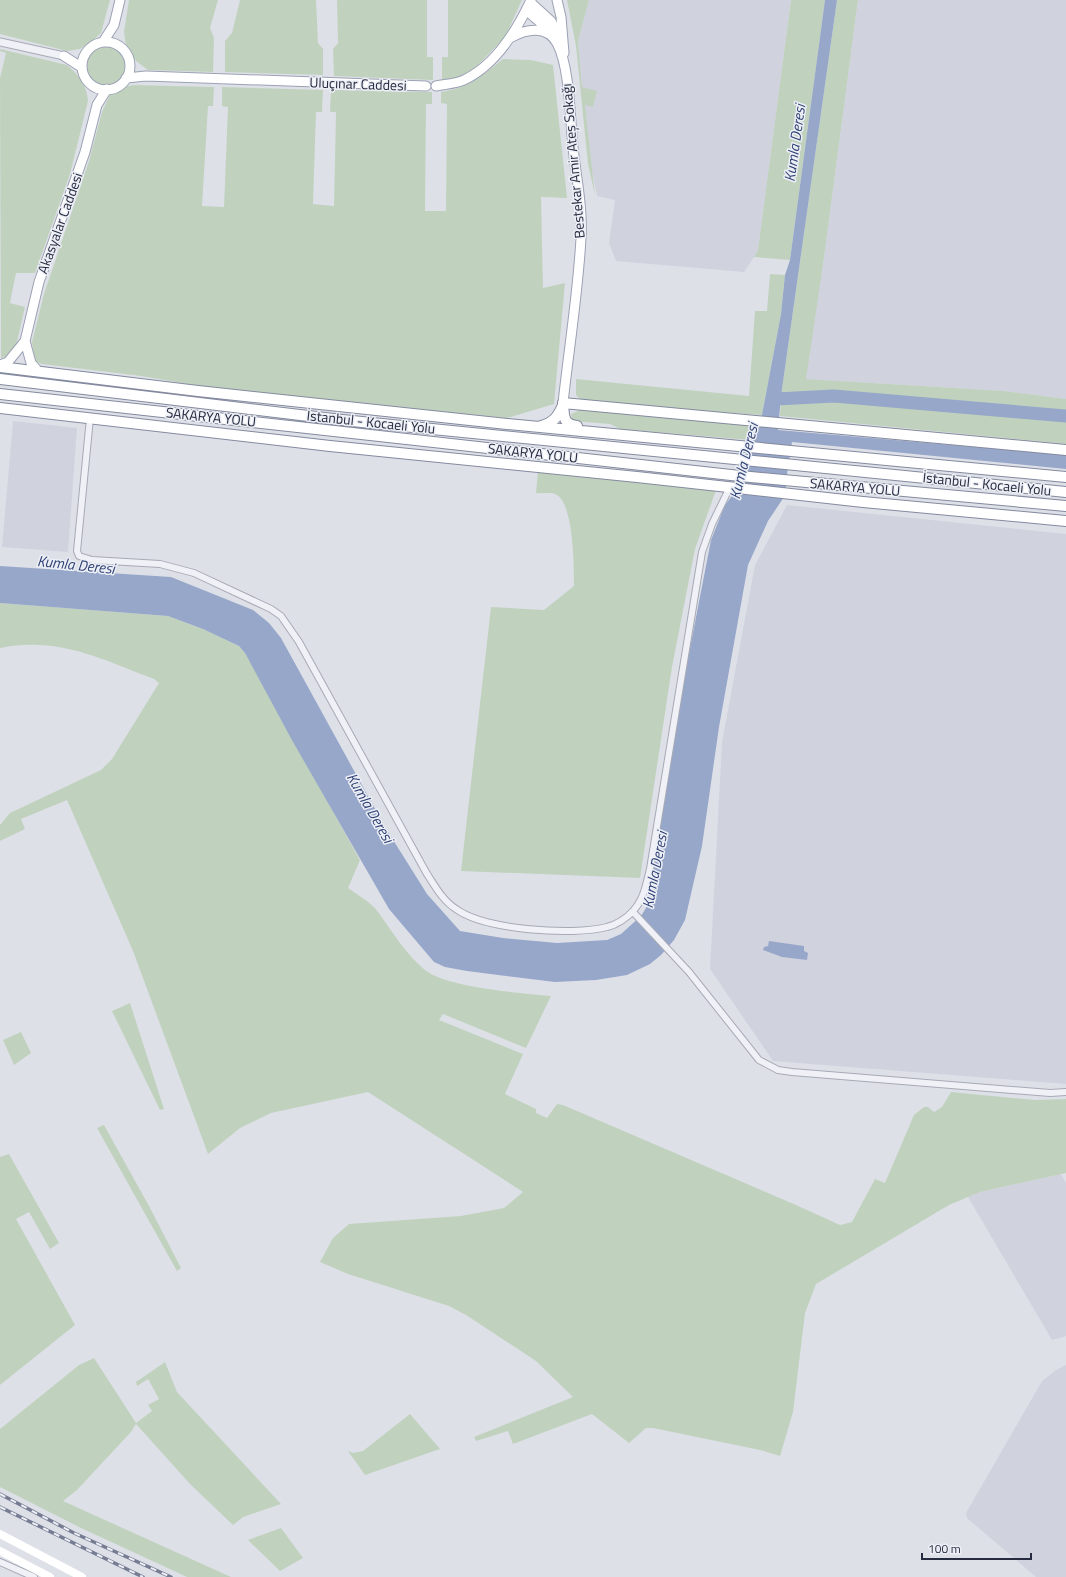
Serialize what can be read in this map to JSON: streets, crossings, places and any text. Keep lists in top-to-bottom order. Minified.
{"streets":{"highway":["SAKARYA YOLU","İstanbul - Kocaeli Yolu"],"main road":["Uluçınar Caddesi","Bestekar Amir Ateş Sokağı","Akasyalar Caddesi"]},"water":["Kumla Deresi"],"scale_bar":"100 m"}
